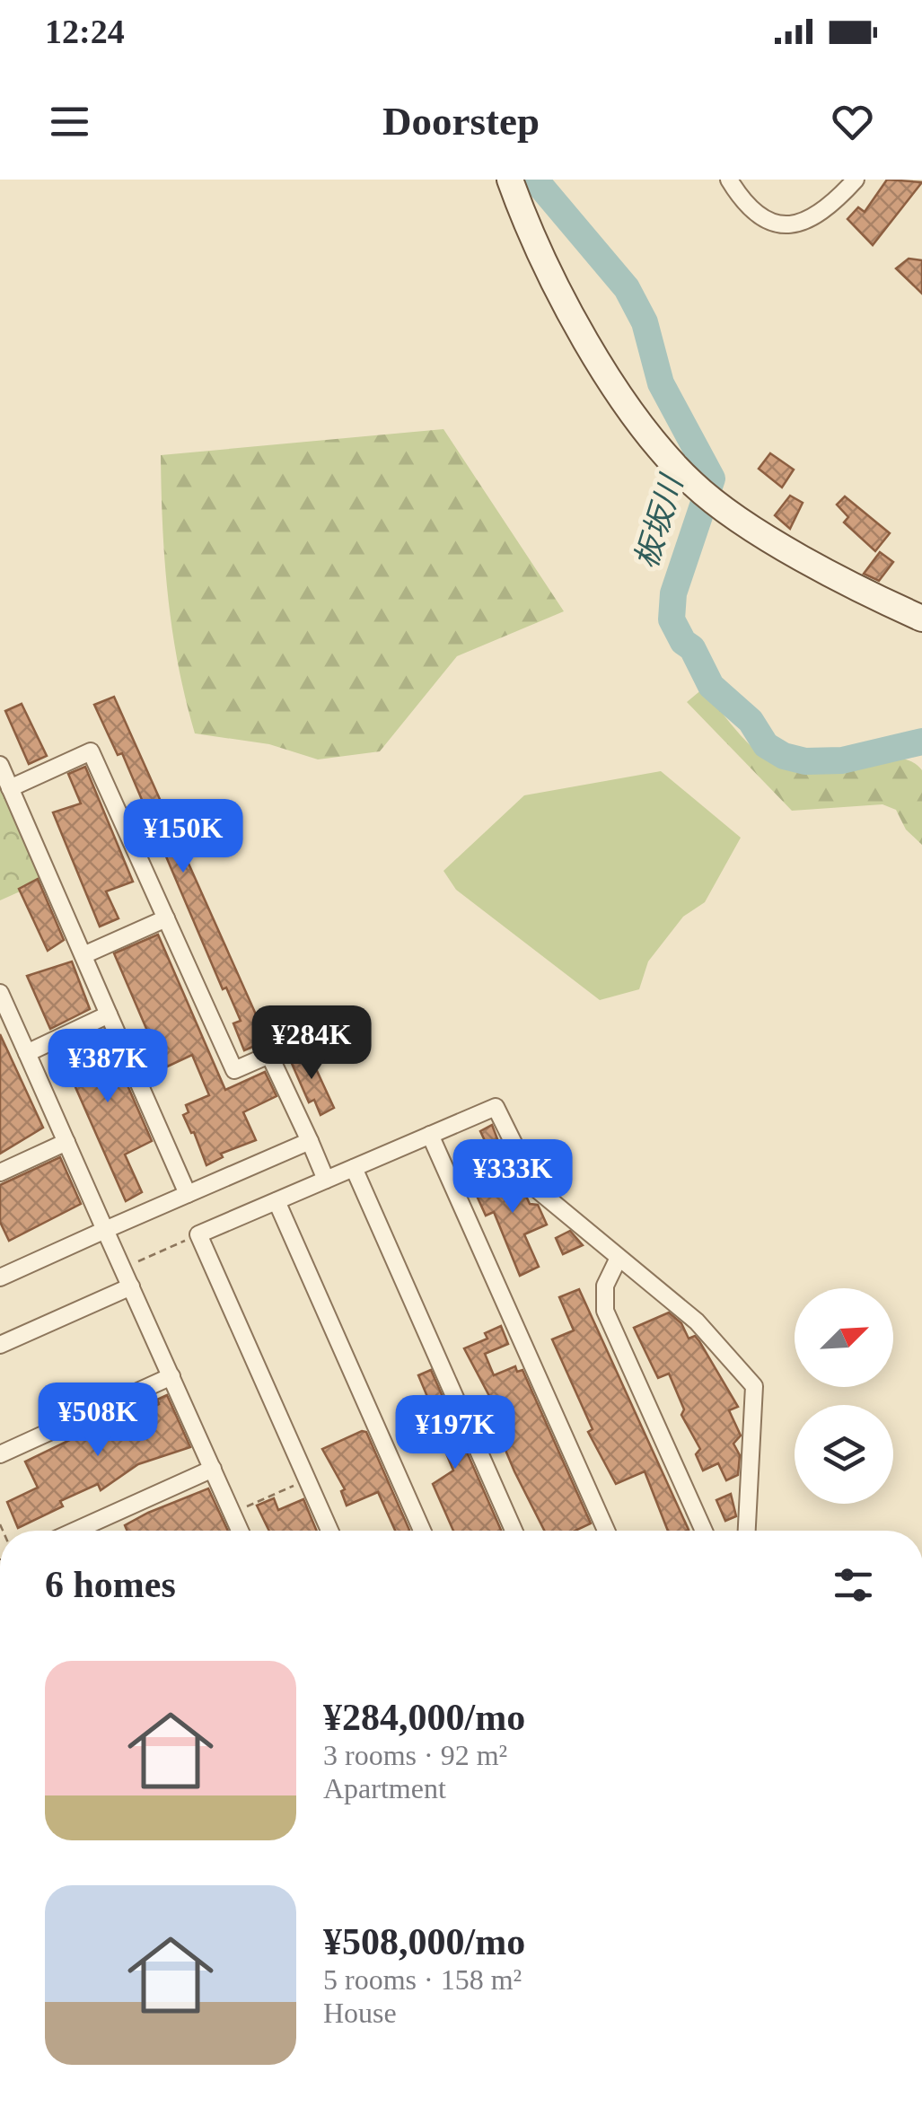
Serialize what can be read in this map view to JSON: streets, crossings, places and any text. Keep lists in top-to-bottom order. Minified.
{"water":["板坂川"],"north":"top right","page":{"status":"12:24","header":"Doorstep","price":["¥150K","¥284K","¥387K","¥333K","¥508K","¥197K"],"heading":"6 homes","list":[{"name":"¥284,000/mo","note":"3 rooms · 92 m² · Apartment"},{"name":"¥508,000/mo","note":"5 rooms · 158 m² · House"}]}}
